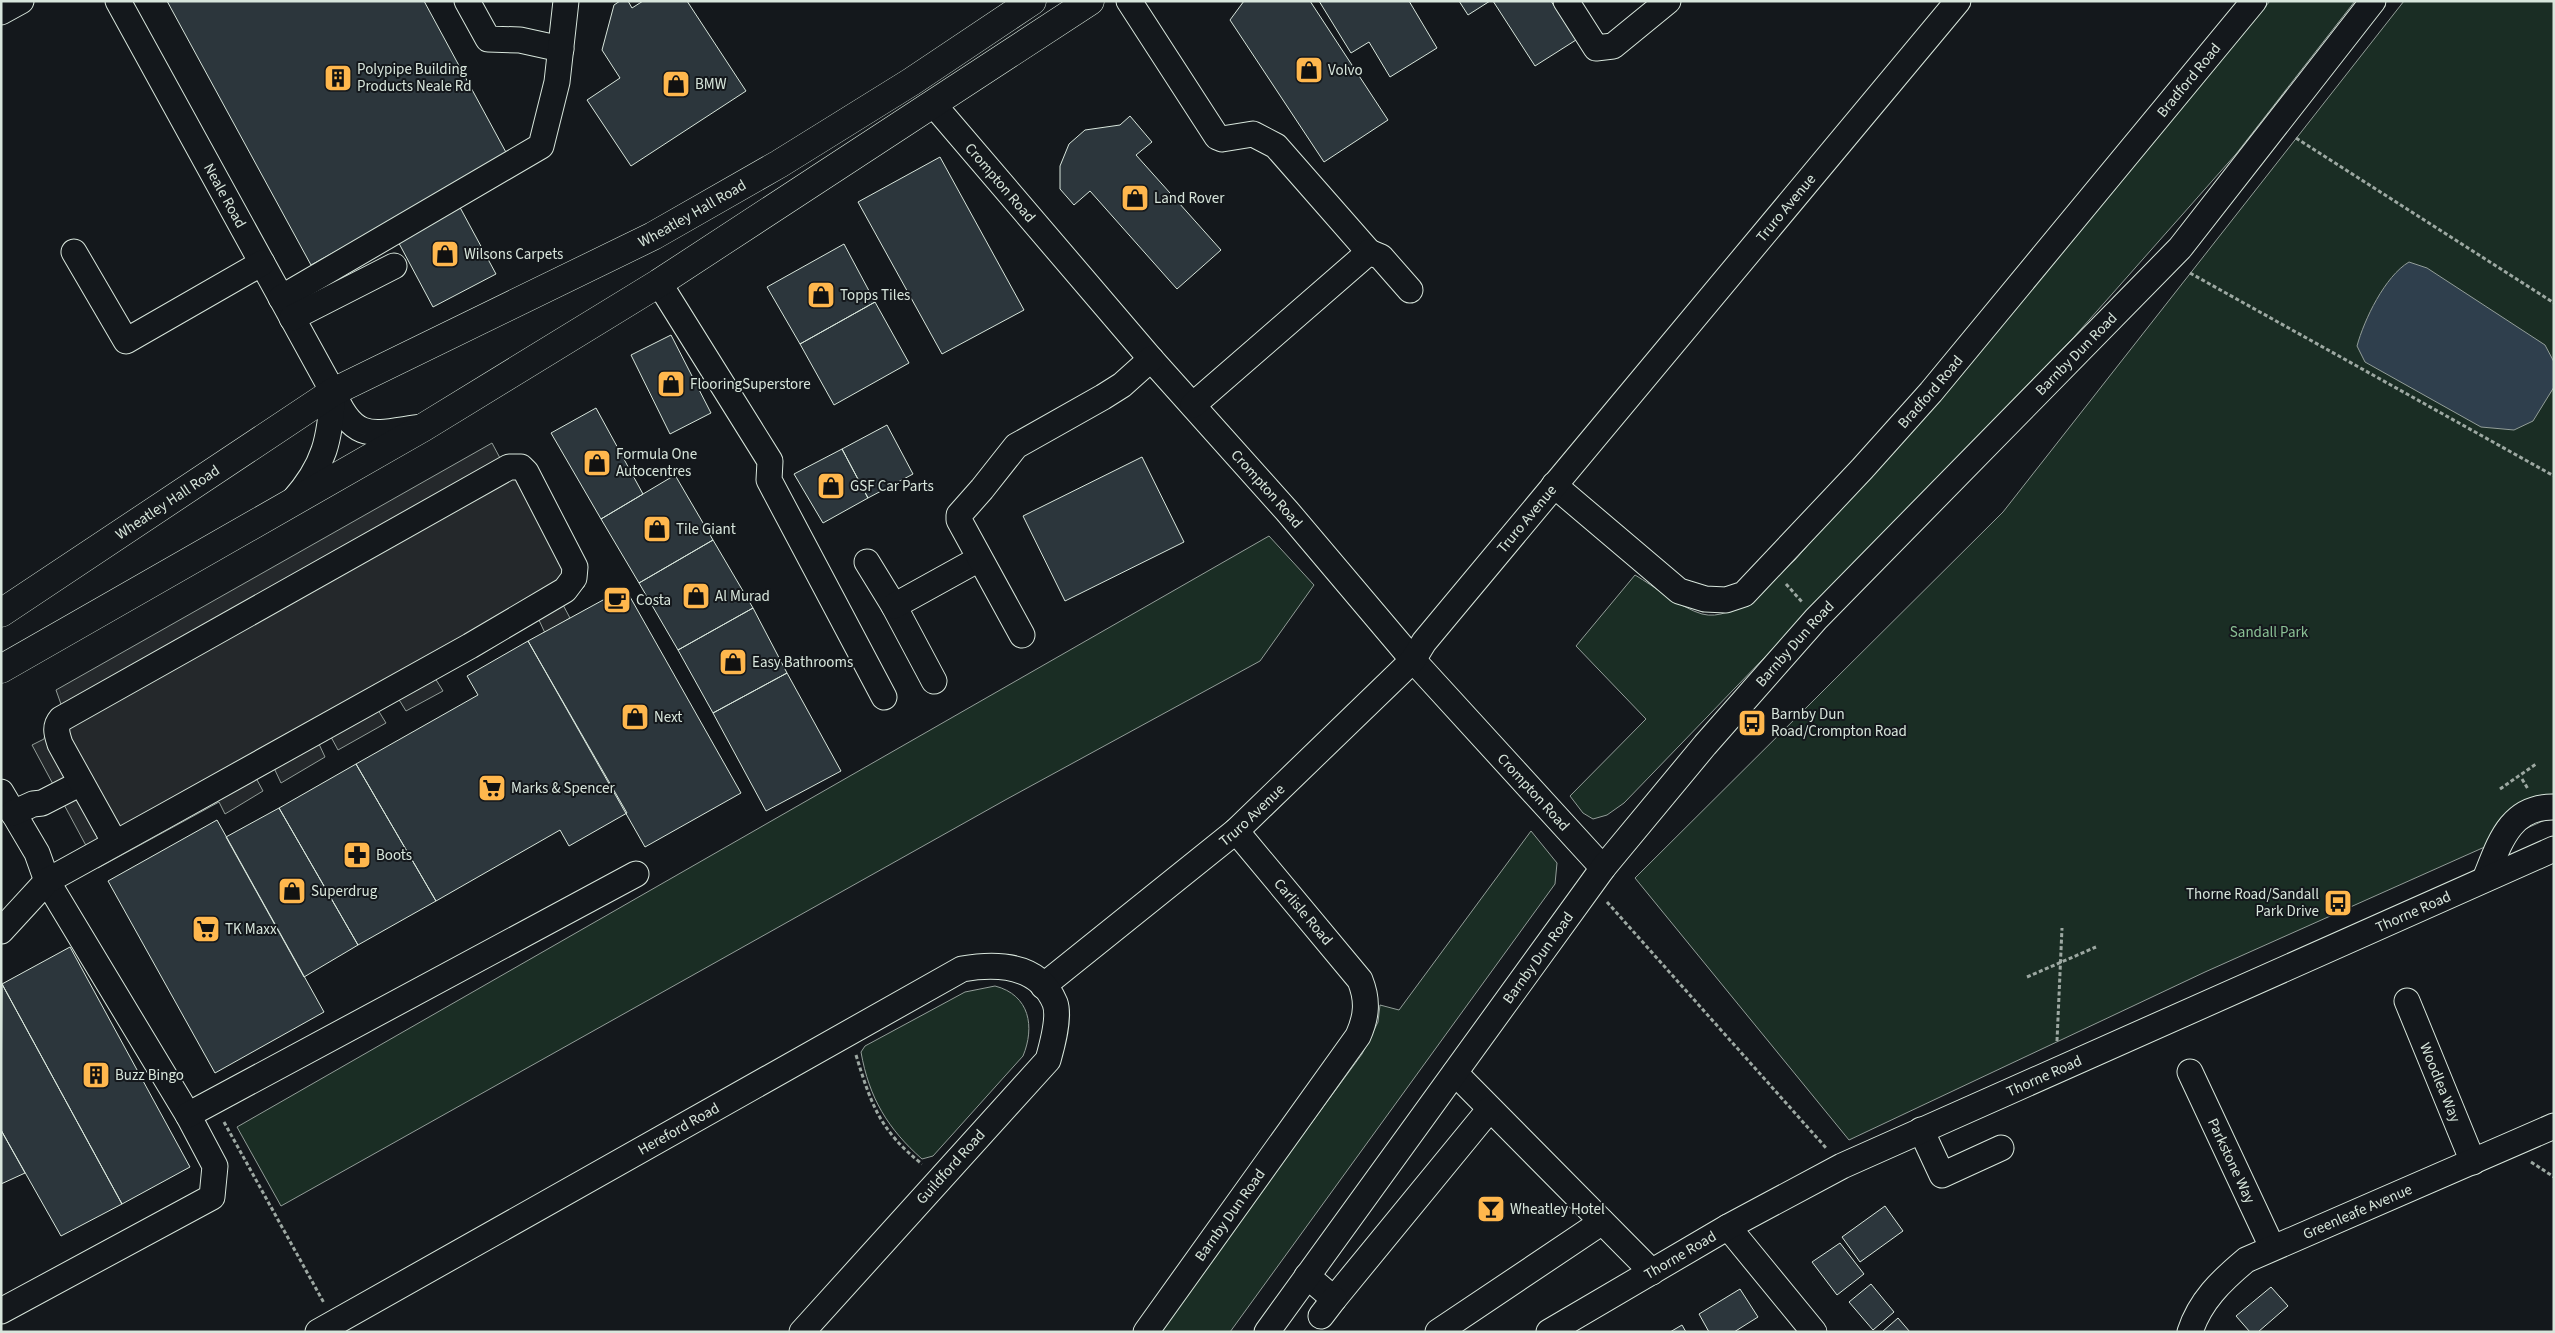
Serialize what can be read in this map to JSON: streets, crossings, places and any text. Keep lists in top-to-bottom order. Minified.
{"streets":{"highway":["Wheatley Hall Road"],"street":["Bradford Road","Crompton Road","Neale Road","Truro Avenue","Barnby Dun Road","Thorne Road","Carlisle Road","Woodlea Way","Hereford Road","Parkstone Way","Guildford Road","Greenleafe Avenue"]},"crossings":[["Bradford Road","Truro Avenue"],["Crompton Road","Truro Avenue"],["Crompton Road","Barnby Dun Road"],["Neale Road","Wheatley Hall Road"],["Truro Avenue","Carlisle Road"],["Truro Avenue","Hereford Road"],["Truro Avenue","Guildford Road"],["Barnby Dun Road","Carlisle Road"],["Woodlea Way","Greenleafe Avenue"],["Hereford Road","Guildford Road"],["Parkstone Way","Greenleafe Avenue"]],"parks":["Sandall Park"],"places":{"shop":["Volvo","BMW","Land Rover","Wilsons Carpets","Topps Tiles","FlooringSuperstore","Formula One Autocentres","GSF Car Parts","Tile Giant","Al Murad","Easy Bathrooms","Next","Superdrug"],"building":["Polypipe Building Products Neale Rd","Buzz Bingo"],"cafe":["Costa"],"bus stop":["Barnby Dun Road/Crompton Road","Thorne Road/Sandall Park Drive"],"supermarket":["Marks & Spencer","TK Maxx"],"pharmacy":["Boots"],"bar":["Wheatley Hotel"]}}
